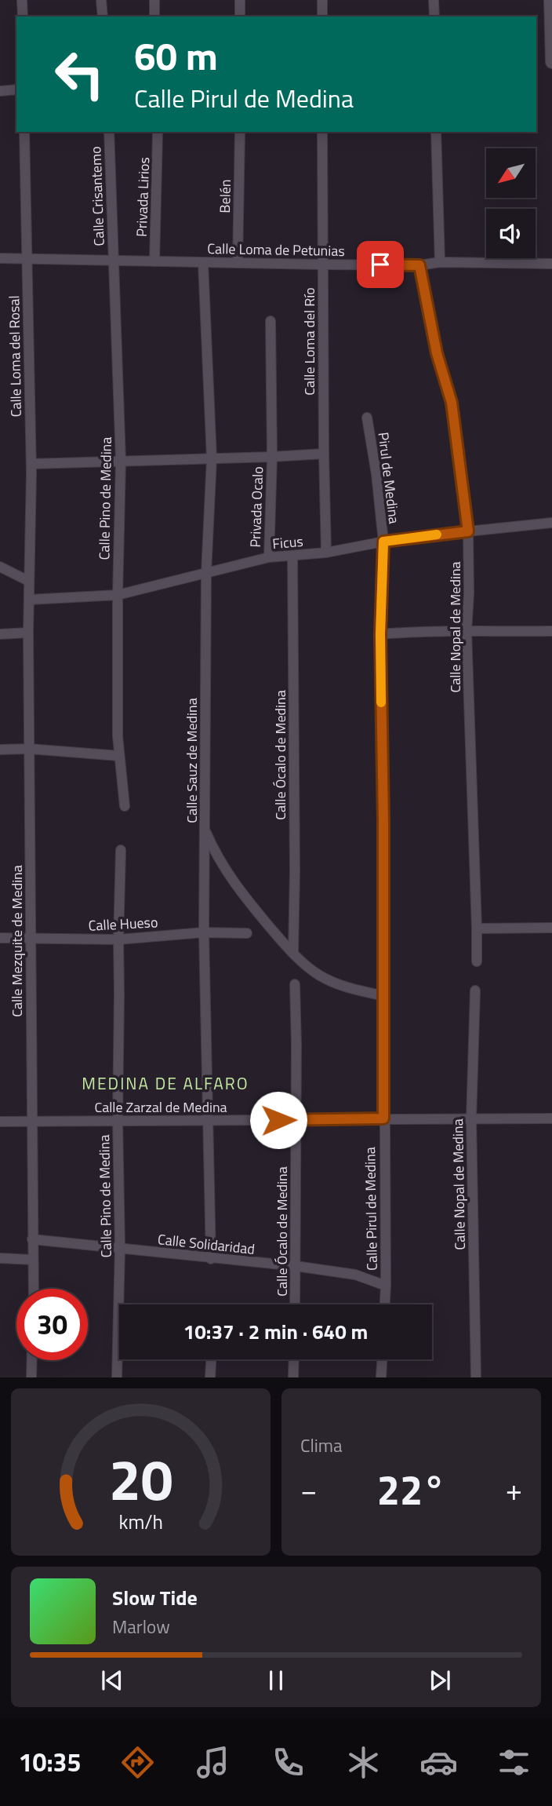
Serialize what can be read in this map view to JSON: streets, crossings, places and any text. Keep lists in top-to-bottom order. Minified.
{"streets":{"street":["Calle Crisantemo","Belén","Privada Lirios","Calle Loma de Petunias","Calle Loma del Río","Calle Loma del Rosal","Pirul de Medina","Calle Pino de Medina","Privada Ocalo","Ficus","Calle Nopal de Medina","Calle Ócalo de Medina","Calle Sauz de Medina","Calle Hueso","Calle Mezquite de Medina","Calle Zarzal de Medina","Calle Pirul de Medina","Calle Solidaridad"]},"crossings":[["Calle Crisantemo","Calle Loma de Petunias"],["Calle Crisantemo","Calle Pino de Medina"],["Belén","Calle Loma de Petunias"],["Privada Lirios","Calle Loma de Petunias"],["Calle Loma de Petunias","Calle Loma del Río"],["Calle Loma de Petunias","Calle Loma del Rosal"],["Calle Loma de Petunias","Calle Pino de Medina"],["Calle Loma de Petunias","Calle Nopal de Medina"],["Calle Loma de Petunias","Calle Sauz de Medina"],["Calle Loma del Río","Ficus"],["Calle Loma del Rosal","Calle Mezquite de Medina"],["Pirul de Medina","Ficus"],["Pirul de Medina","Calle Pirul de Medina"],["Calle Pino de Medina","Ficus"],["Calle Pino de Medina","Calle Hueso"],["Calle Pino de Medina","Calle Zarzal de Medina"],["Calle Pino de Medina","Calle Solidaridad"],["Privada Ocalo","Ficus"],["Ficus","Calle Nopal de Medina"],["Ficus","Calle Ócalo de Medina"],["Ficus","Calle Sauz de Medina"],["Ficus","Calle Mezquite de Medina"],["Ficus","Calle Pirul de Medina"],["Calle Nopal de Medina","Calle Zarzal de Medina"],["Calle Ócalo de Medina","Calle Zarzal de Medina"],["Calle Ócalo de Medina","Calle Solidaridad"],["Calle Sauz de Medina","Calle Hueso"],["Calle Sauz de Medina","Calle Zarzal de Medina"],["Calle Sauz de Medina","Calle Solidaridad"],["Calle Hueso","Calle Mezquite de Medina"],["Calle Mezquite de Medina","Calle Zarzal de Medina"],["Calle Mezquite de Medina","Calle Solidaridad"],["Calle Zarzal de Medina","Calle Pirul de Medina"],["Calle Pirul de Medina","Calle Solidaridad"]],"districts":["MEDINA DE ALFARO"],"north":"bottom left","page":{"turn":["60 m","Calle Pirul de Medina"],"limit":"30","trip":"10:37 · 2 min · 640 m","tile":"Clima","heat":["−","22°","+"],"song":["Slow Tide","Marlow"],"tabs":"10:35","gauge":["20","km/h"]}}
